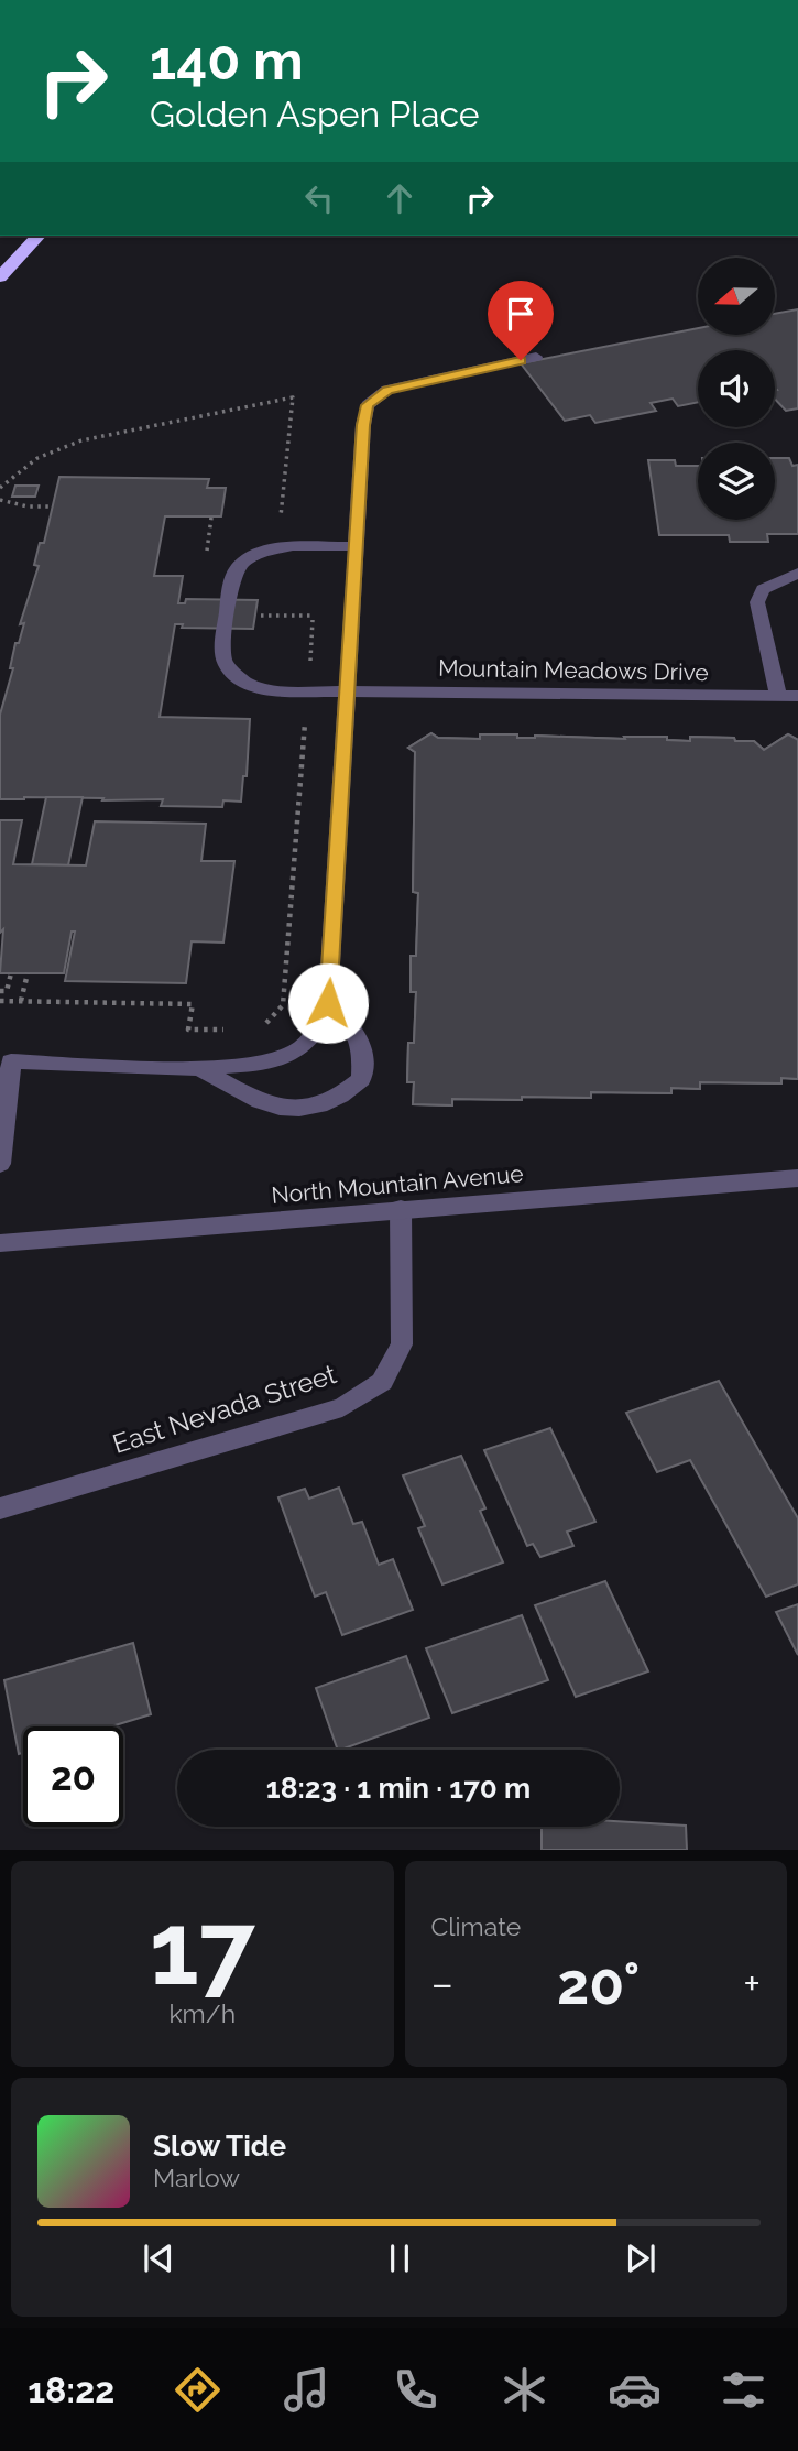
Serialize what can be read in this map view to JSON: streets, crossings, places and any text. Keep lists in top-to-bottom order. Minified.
{"streets":{"street":["Mountain Meadows Drive","North Mountain Avenue","East Nevada Street"]},"crossings":[["North Mountain Avenue","East Nevada Street"]],"north":"left","page":{"turn":["140 m","Golden Aspen Place"],"limit":"20","trip":"18:23 · 1 min · 170 m","tile":[["17","km/h"],"Climate"],"heat":["−","20°","+"],"song":["Slow Tide","Marlow"],"tabs":"18:22"}}
